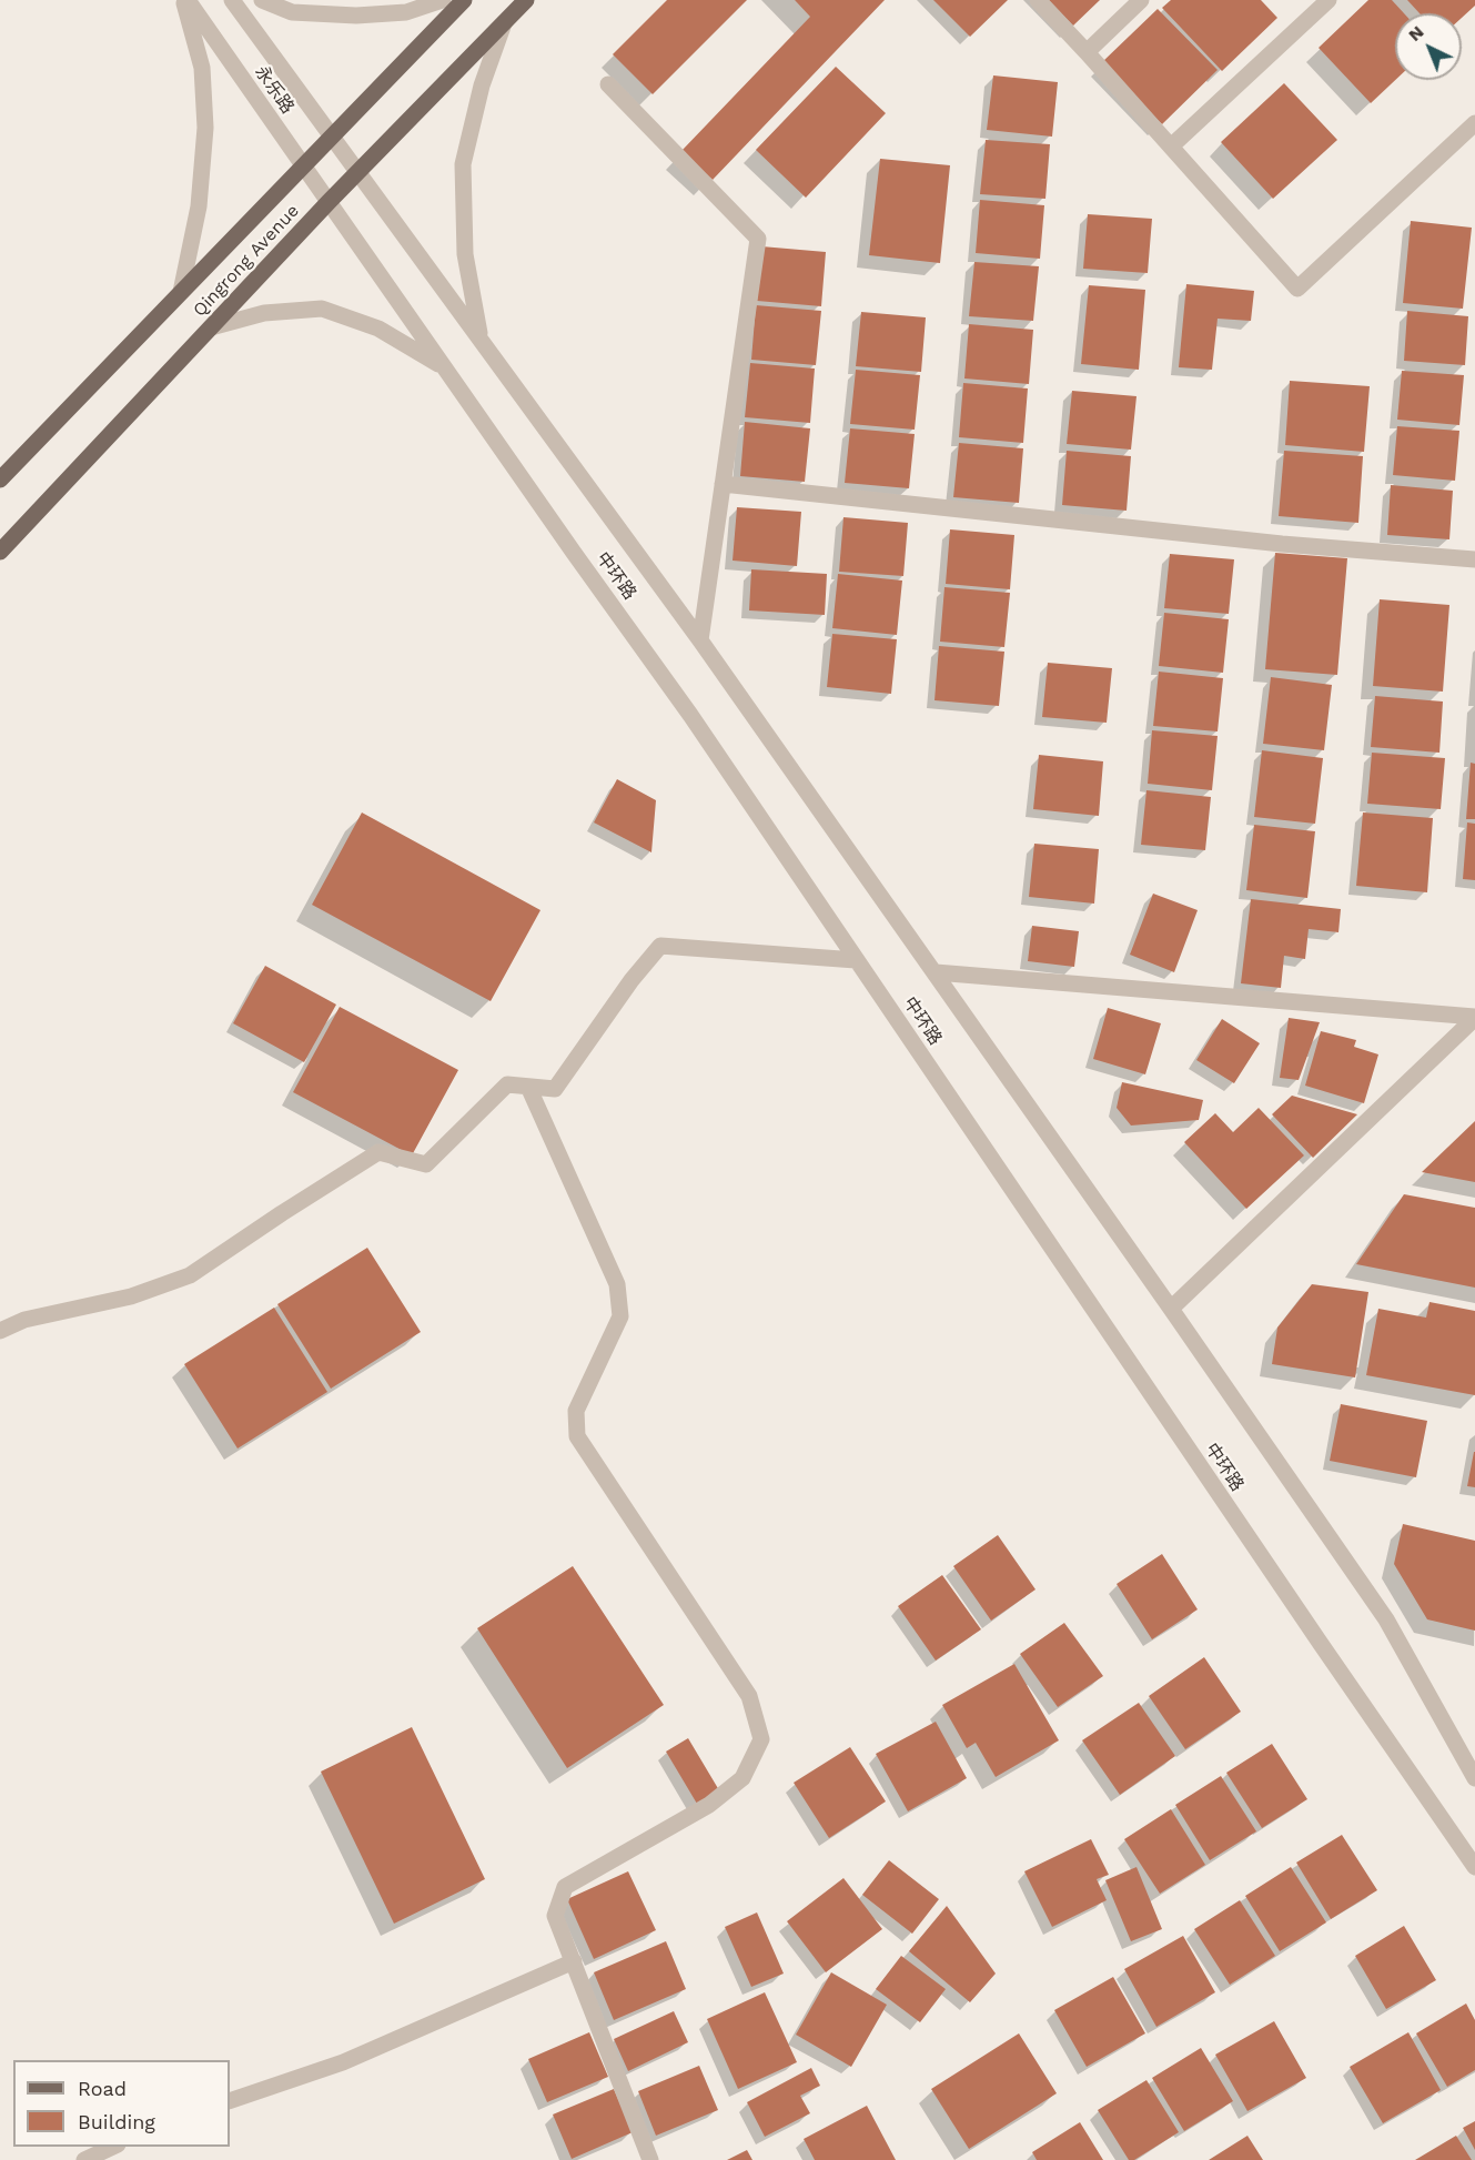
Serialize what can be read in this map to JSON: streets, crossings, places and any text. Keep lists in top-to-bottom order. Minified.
{"streets":{"main road":["Qingrong Avenue"],"street":["永乐路","中环路"]},"crossings":[["永乐路","Qingrong Avenue"],["永乐路","中环路"],["Qingrong Avenue","中环路"]],"legend":["Road","Building"],"north":"top left"}
